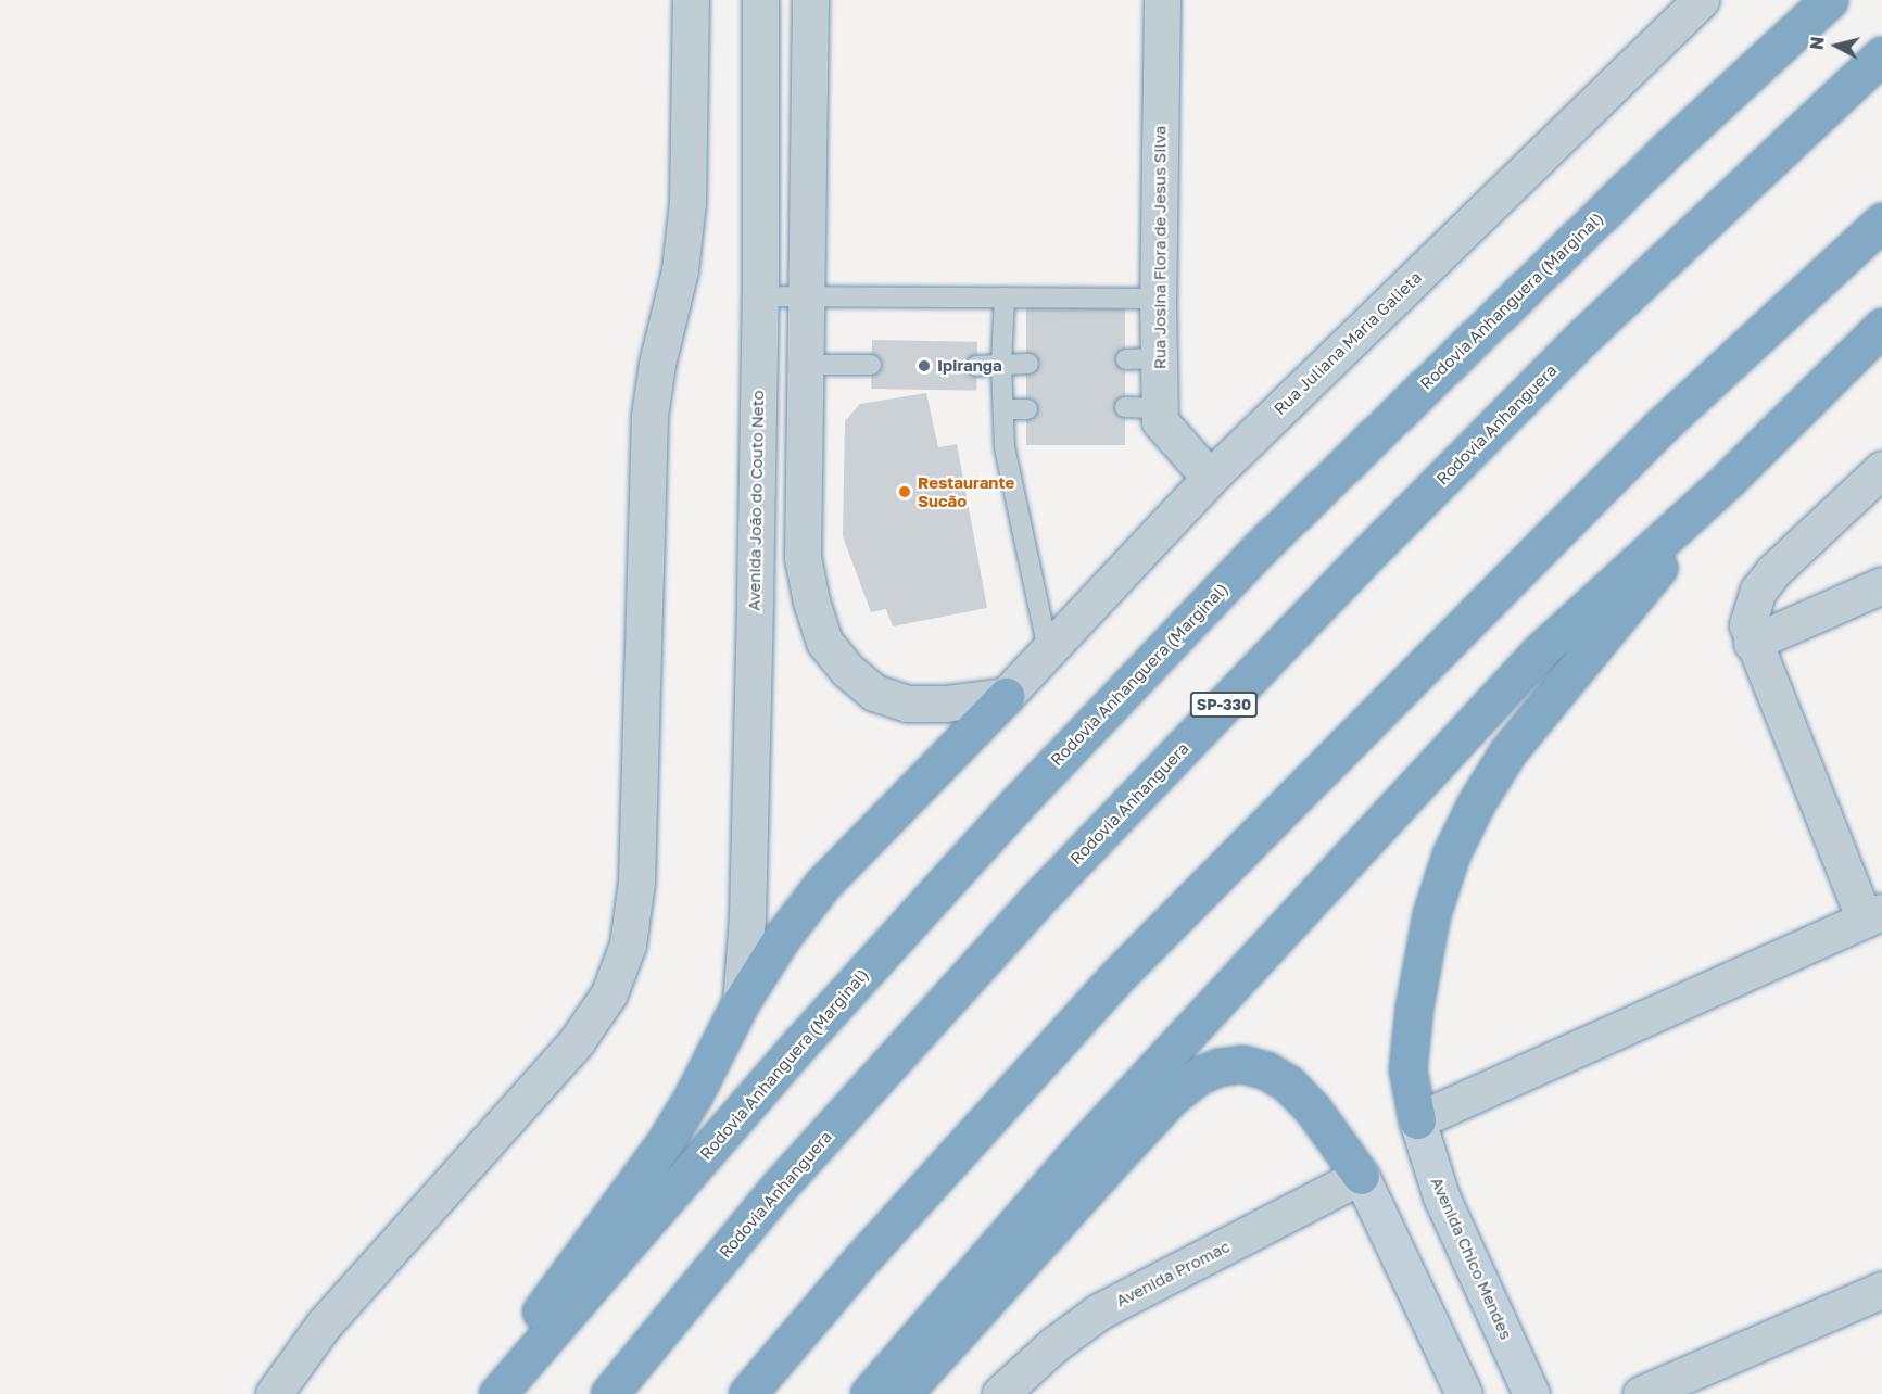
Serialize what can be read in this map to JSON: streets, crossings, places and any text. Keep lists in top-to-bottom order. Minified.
{"streets":{"highway":["Rodovia Anhanguera (Marginal)","Rodovia Anhanguera","SP-330"],"street":["Rua Josina Flora de Jesus Silva","Rua Juliana Maria Galieta","Avenida João do Couto Neto","Avenida Chico Mendes","Avenida Promac"]},"crossings":[["Rua Josina Flora de Jesus Silva","Rua Juliana Maria Galieta"]],"places":["Ipiranga","Restaurante Sucão"],"north":"left"}
